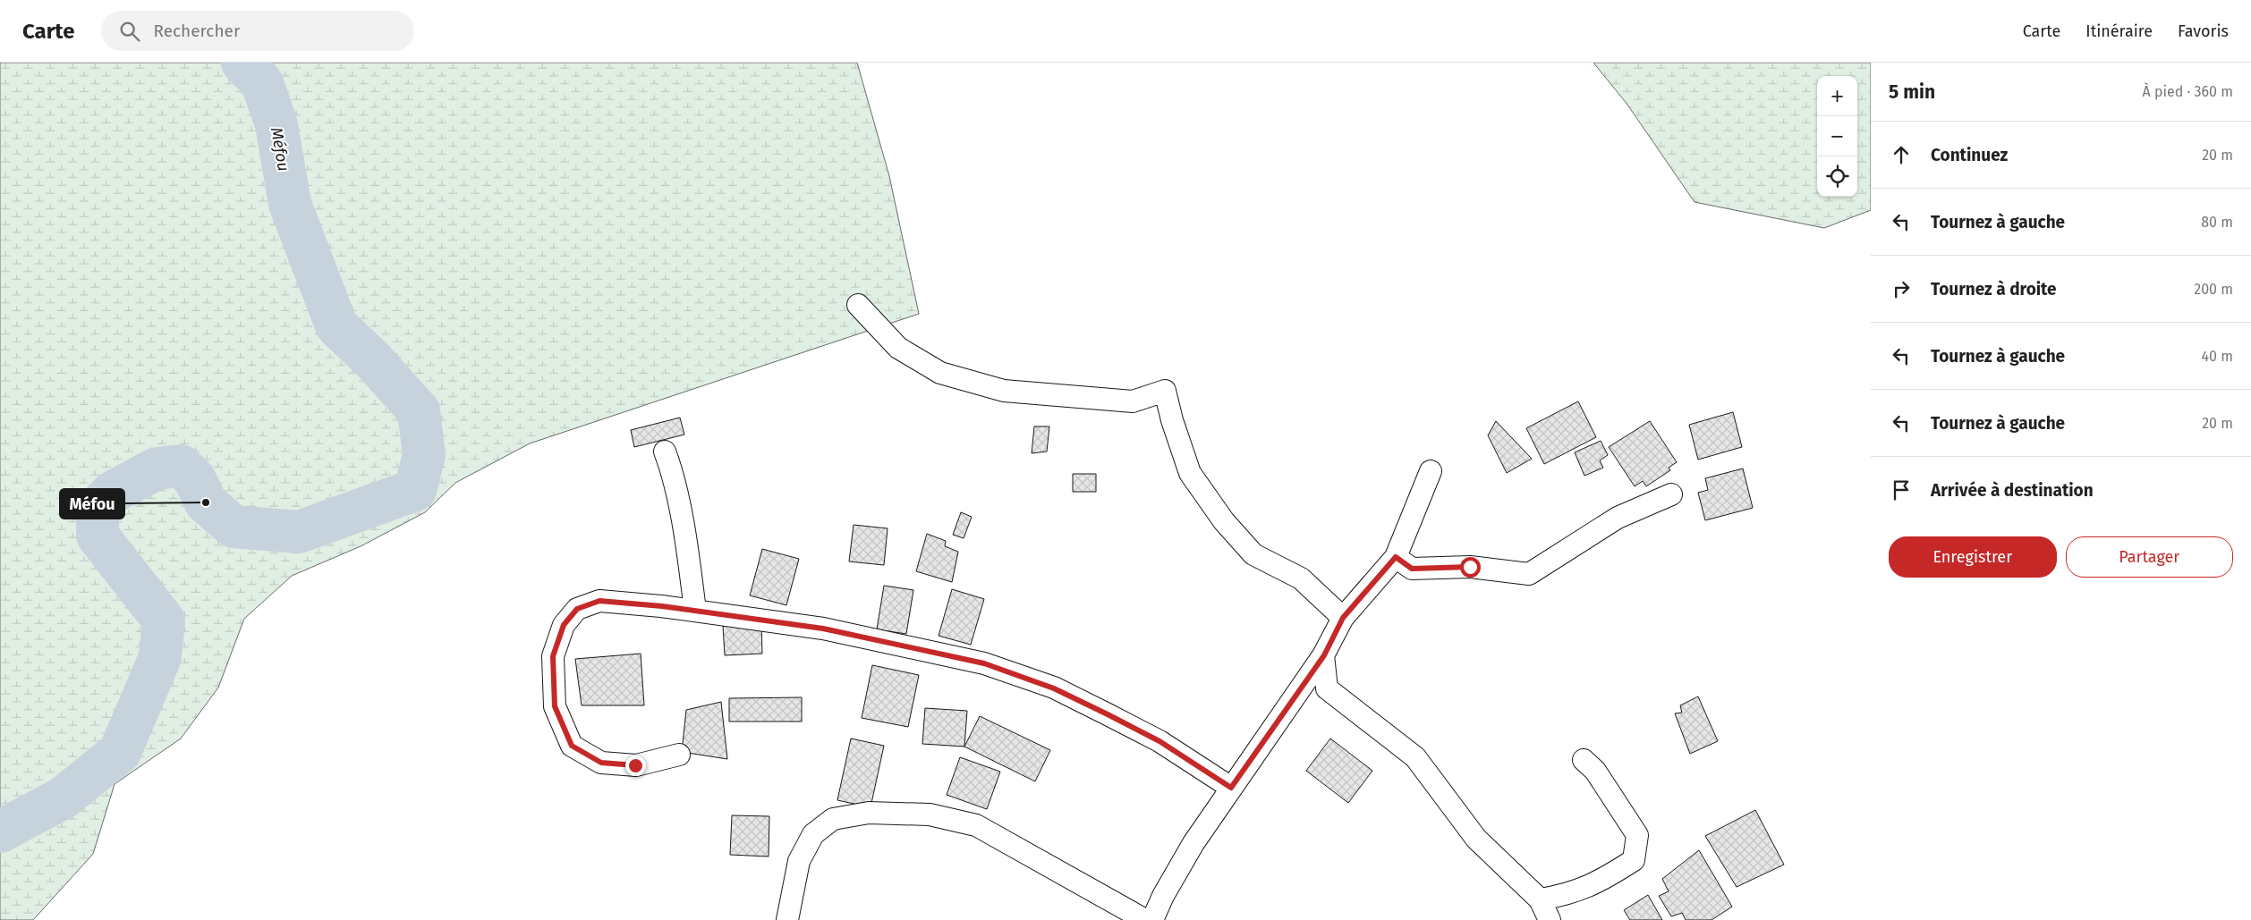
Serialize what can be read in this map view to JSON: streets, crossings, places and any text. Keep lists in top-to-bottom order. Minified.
{"water":["Méfou"],"places":["Méfou"],"page":{"header":"Carte","search":"Rechercher","nav":["Carte","Itinéraire","Favoris"],"heading":["5 min","À pied · 360 m"],"map_buttons":["+","−"],"list":[["Continuez","20 m"],["Tournez à gauche","80 m"],["Tournez à droite","200 m"],["Tournez à gauche","40 m"],["Tournez à gauche","20 m"],"Arrivée à destination"],"buttons":["Enregistrer","Partager"]}}
